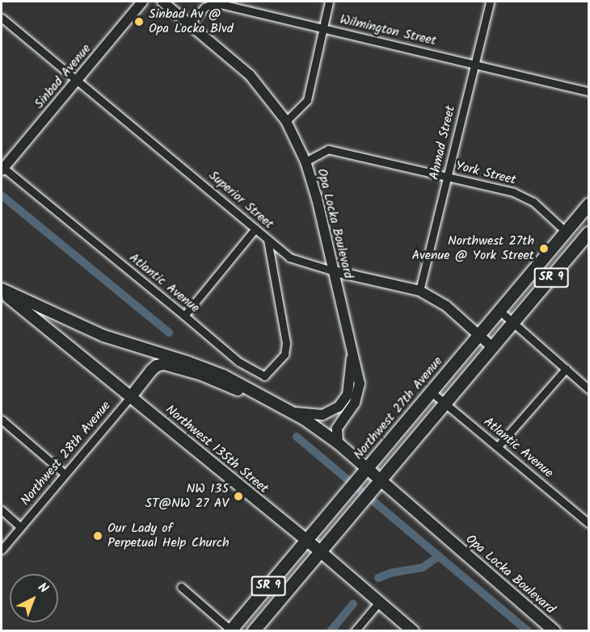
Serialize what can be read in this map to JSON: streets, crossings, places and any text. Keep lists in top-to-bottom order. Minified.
{"streets":{"main road":["Opa Locka Boulevard","SR 9","Northwest 27th Avenue","Northwest 135th Street"],"street":["Wilmington Street","Sinbad Avenue","Ahmad Street","York Street","Superior Street","Atlantic Avenue","Northwest 28th Avenue"]},"crossings":[["Wilmington Street","Ahmad Street"],["Wilmington Street","Opa Locka Boulevard"],["Sinbad Avenue","Superior Street"],["Sinbad Avenue","Atlantic Avenue"],["Ahmad Street","York Street"],["Ahmad Street","Superior Street"],["York Street","Opa Locka Boulevard"],["York Street","Northwest 27th Avenue"],["Superior Street","Opa Locka Boulevard"],["Superior Street","SR 9"],["Superior Street","Atlantic Avenue"],["Superior Street","Northwest 27th Avenue"],["Opa Locka Boulevard","SR 9"],["Opa Locka Boulevard","Northwest 27th Avenue"],["Opa Locka Boulevard","Northwest 135th Street"],["SR 9","Atlantic Avenue"],["SR 9","Northwest 135th Street"],["Atlantic Avenue","Northwest 27th Avenue"],["Northwest 27th Avenue","Northwest 135th Street"],["Northwest 135th Street","Northwest 28th Avenue"]],"places":["Sinbad Av @ Opa Locka Blvd","Northwest 27th Avenue @ York Street","NW 135 ST@NW 27 AV","Our Lady of Perpetual Help Church"],"north":"top right"}
